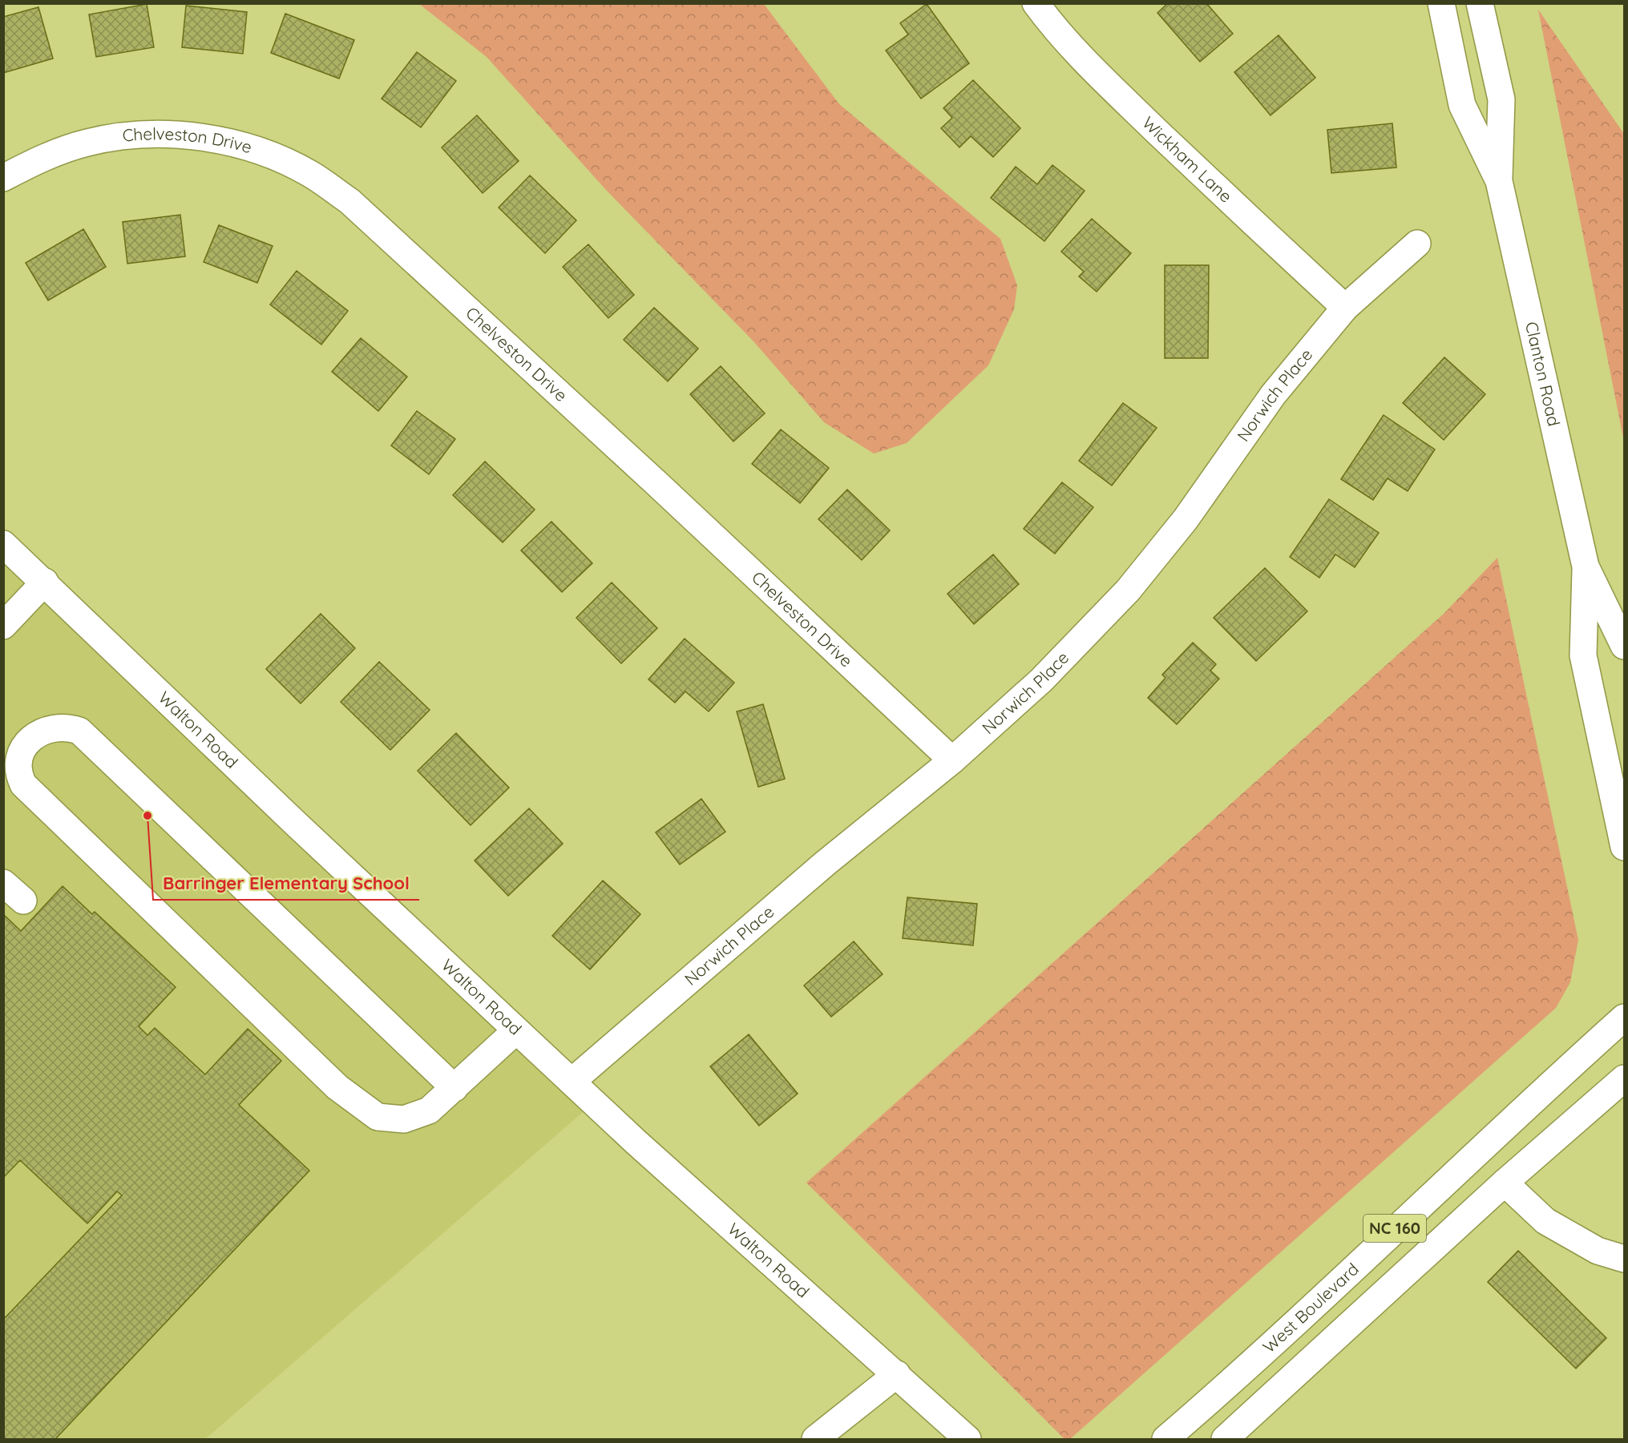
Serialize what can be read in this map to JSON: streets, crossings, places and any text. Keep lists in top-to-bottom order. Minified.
{"streets":{"street":["Chelveston Drive","Wickham Lane","Clanton Road","Norwich Place","Walton Road","NC 160","West Boulevard"]},"crossings":[["Chelveston Drive","Norwich Place"],["Wickham Lane","Norwich Place"],["Norwich Place","Walton Road"]],"places":["Barringer Elementary School"]}
